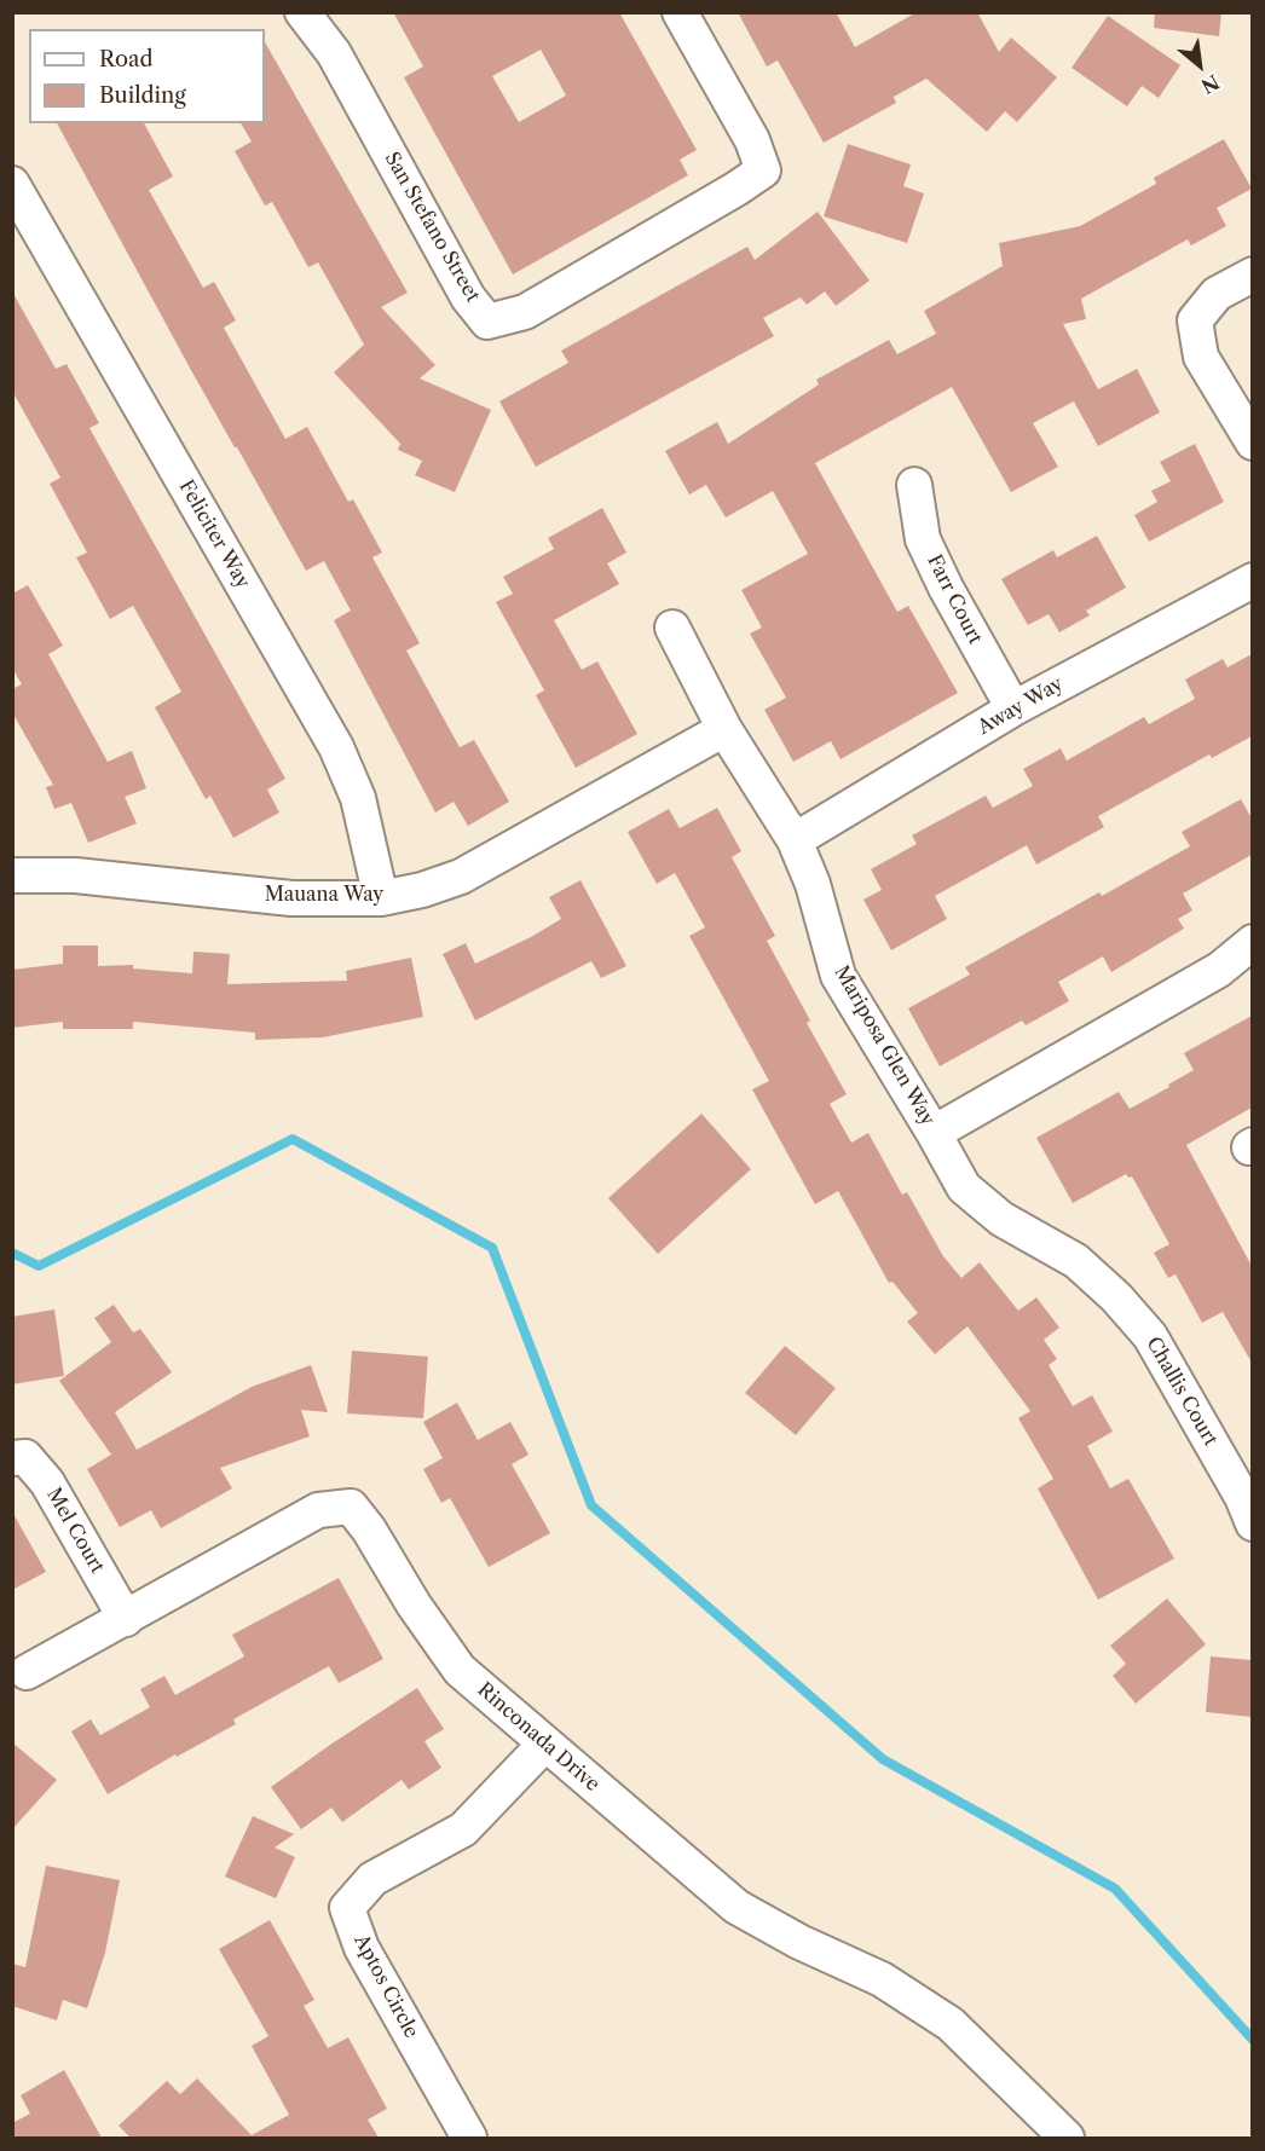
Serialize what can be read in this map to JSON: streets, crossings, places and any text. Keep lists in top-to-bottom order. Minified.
{"streets":{"street":["San Stefano Street","Feliciter Way","Farr Court","Away Way","Mauana Way","Mariposa Glen Way","Challis Court","Mel Court","Rinconada Drive","Aptos Circle"]},"crossings":[["Feliciter Way","Mauana Way"],["Farr Court","Away Way"],["Away Way","Mariposa Glen Way"],["Mauana Way","Mariposa Glen Way"],["Mariposa Glen Way","Challis Court"],["Mel Court","Rinconada Drive"],["Rinconada Drive","Aptos Circle"]],"legend":["Road","Building"],"north":"bottom right"}
